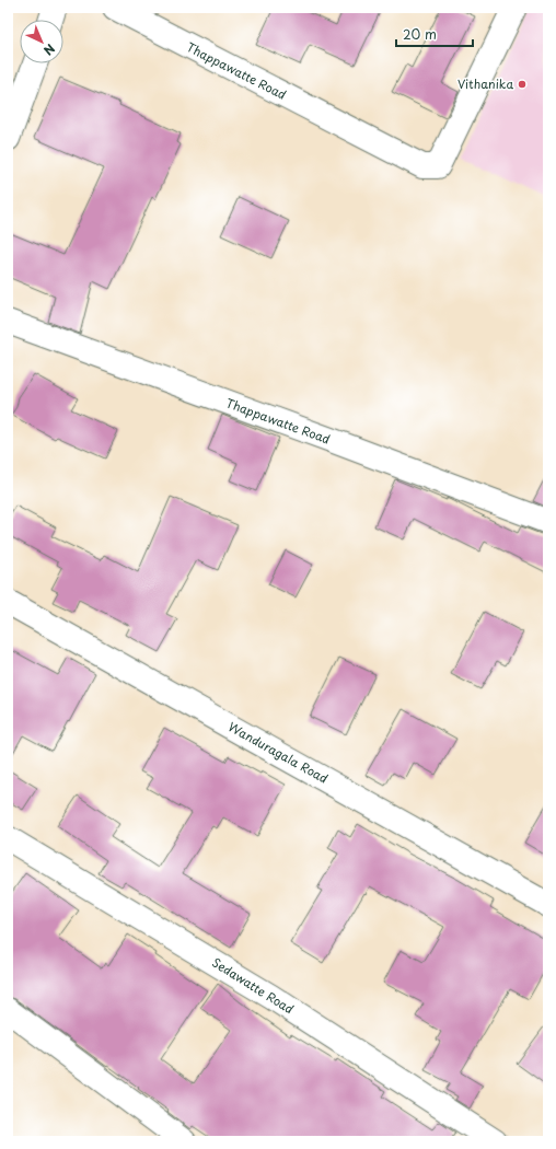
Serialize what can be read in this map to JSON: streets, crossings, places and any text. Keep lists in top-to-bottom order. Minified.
{"streets":{"street":["Thappawatte Road","Wanduragala Road","Sedawatte Road"]},"places":["Vithanika"],"scale_bar":"20 m","north":"bottom right"}
